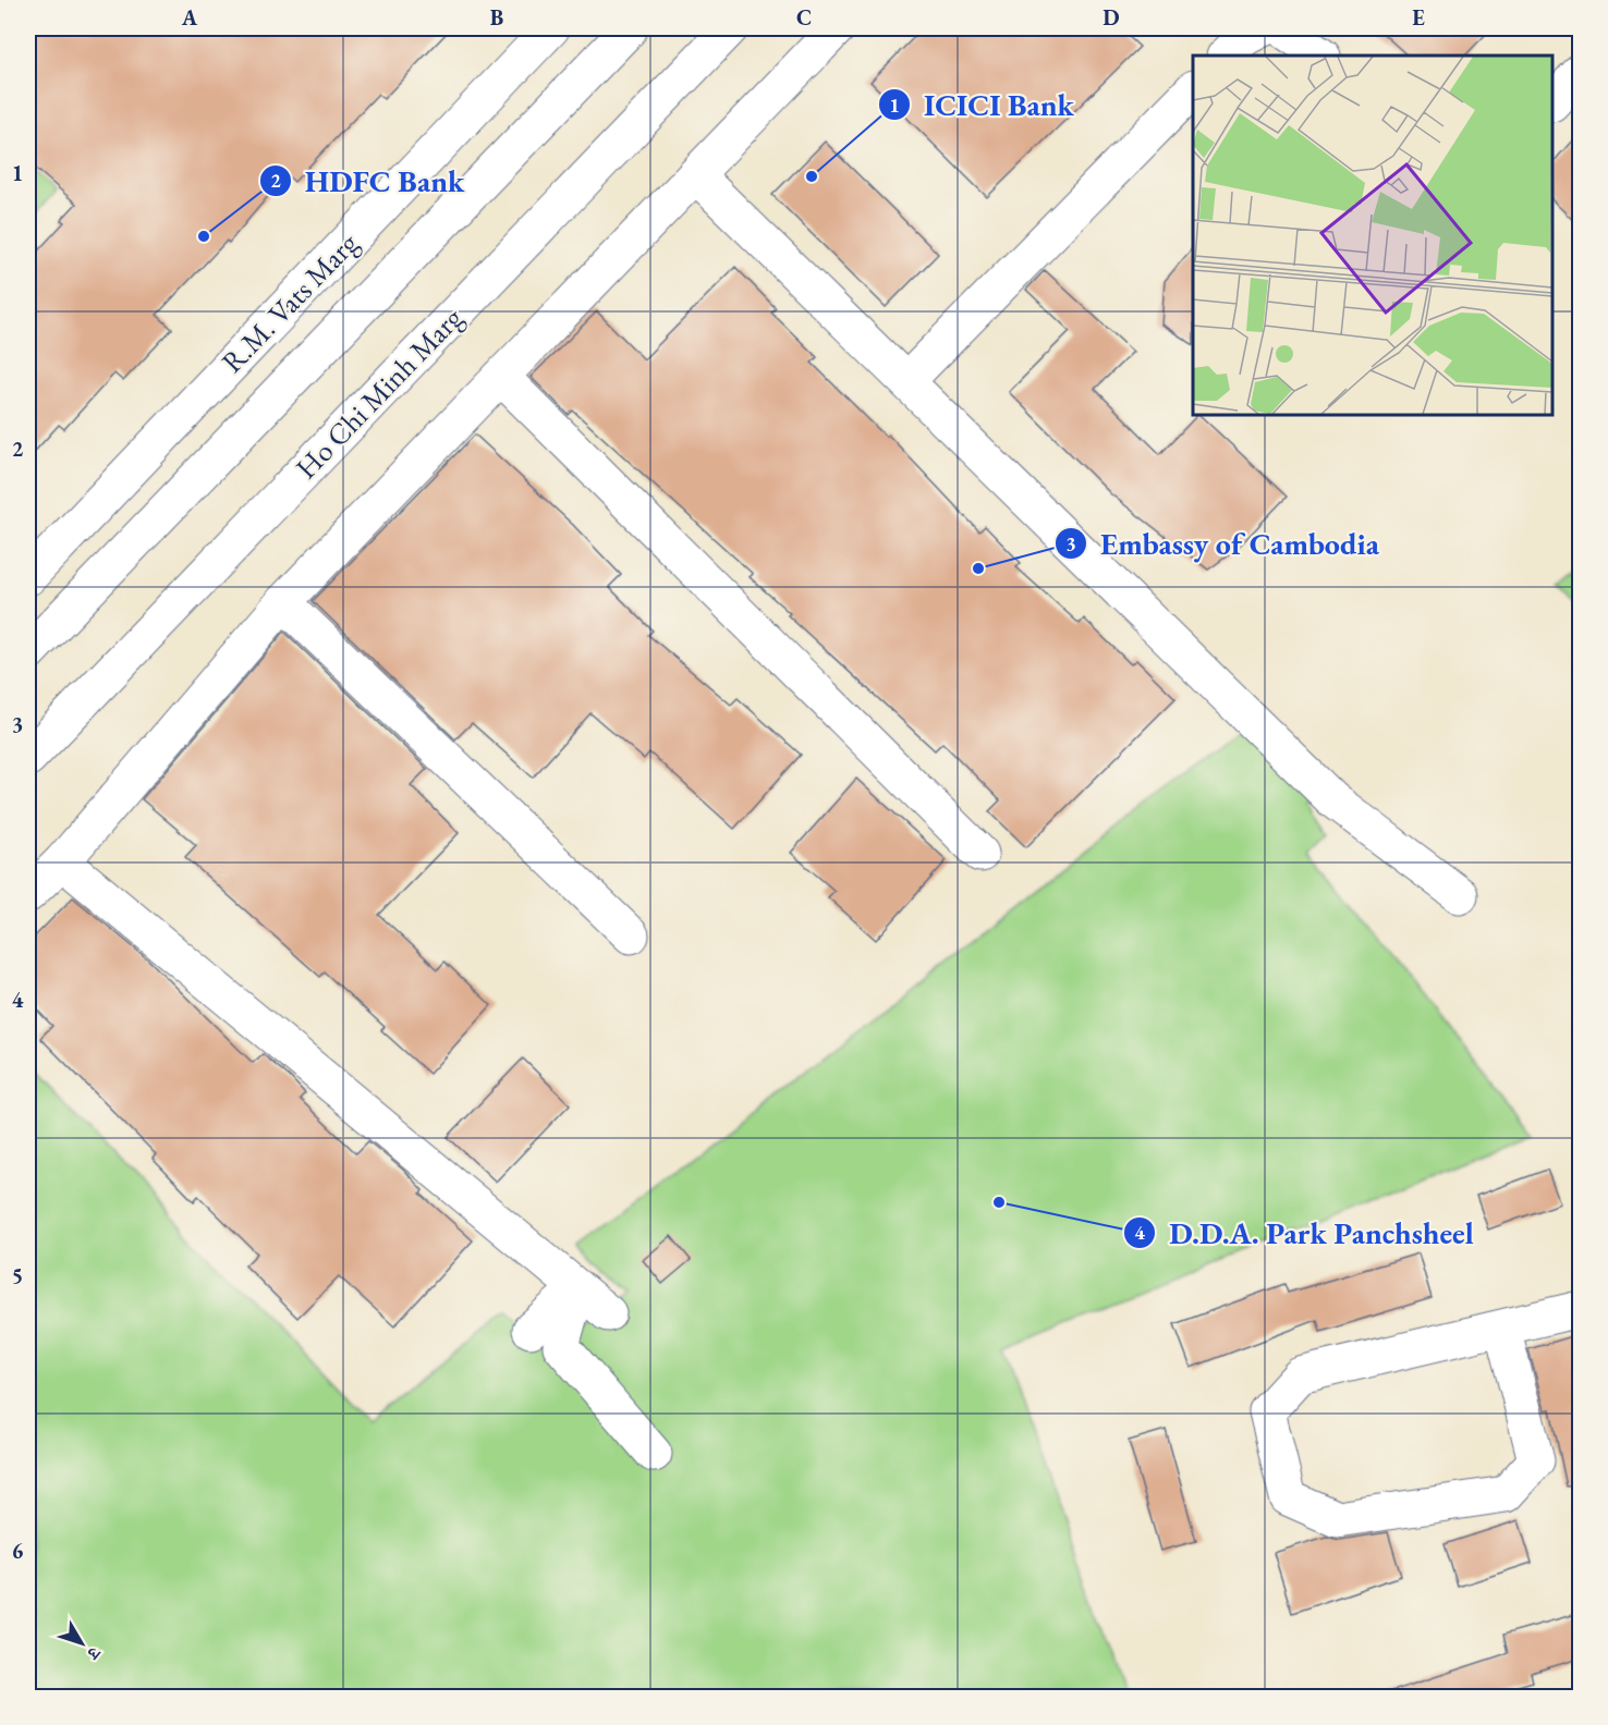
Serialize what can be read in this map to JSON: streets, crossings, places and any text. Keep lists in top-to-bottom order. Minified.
{"streets":{"street":["R.M. Vats Marg","Ho Chi Minh Marg"]},"places":["ICICI Bank","HDFC Bank","Embassy of Cambodia","D.D.A. Park Panchsheel"],"north":"bottom right","grid":{"columns":["A","B","C","D","E"],"rows":["1","2","3","4","5","6"]}}
